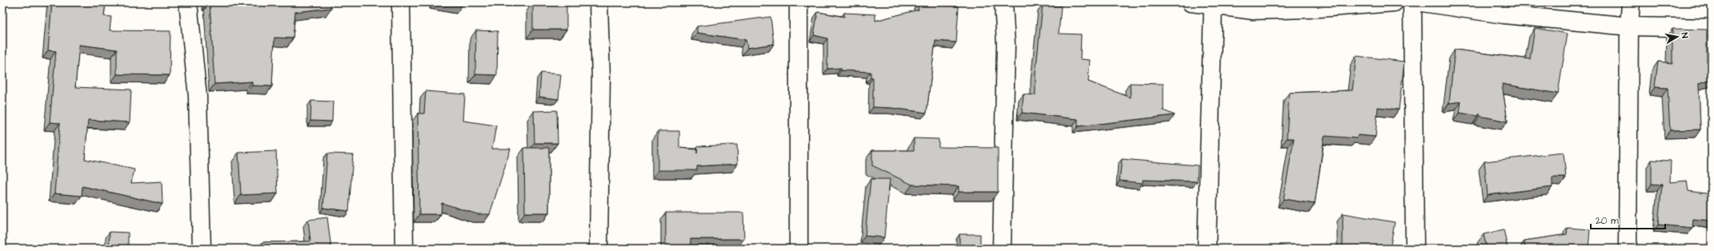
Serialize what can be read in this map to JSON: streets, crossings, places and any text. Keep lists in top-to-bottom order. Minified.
{"scale_bar":"20 m","north":"right"}
